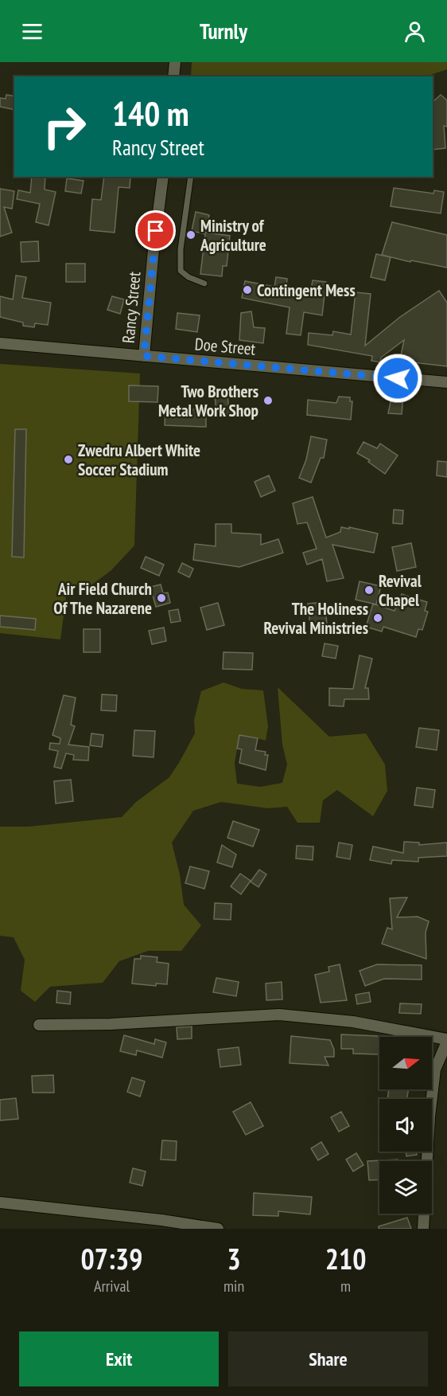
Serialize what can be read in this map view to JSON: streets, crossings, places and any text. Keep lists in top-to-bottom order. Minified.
{"streets":{"street":["Rancy Street","Doe Street"]},"crossings":[["Rancy Street","Doe Street"]],"places":["Ministry of Agriculture","Contingent Mess","Two Brothers Metal Work Shop","Zwedru Albert White Soccer Stadium","Revival Chapel","Air Field Church Of The Nazarene","The Holiness Revival Ministries"],"north":"right","page":{"header":"Turnly","turn":["140 m","Rancy Street"],"eta":["07:39","Arrival","3","min","210","m"],"buttons":["Exit","Share"]}}
